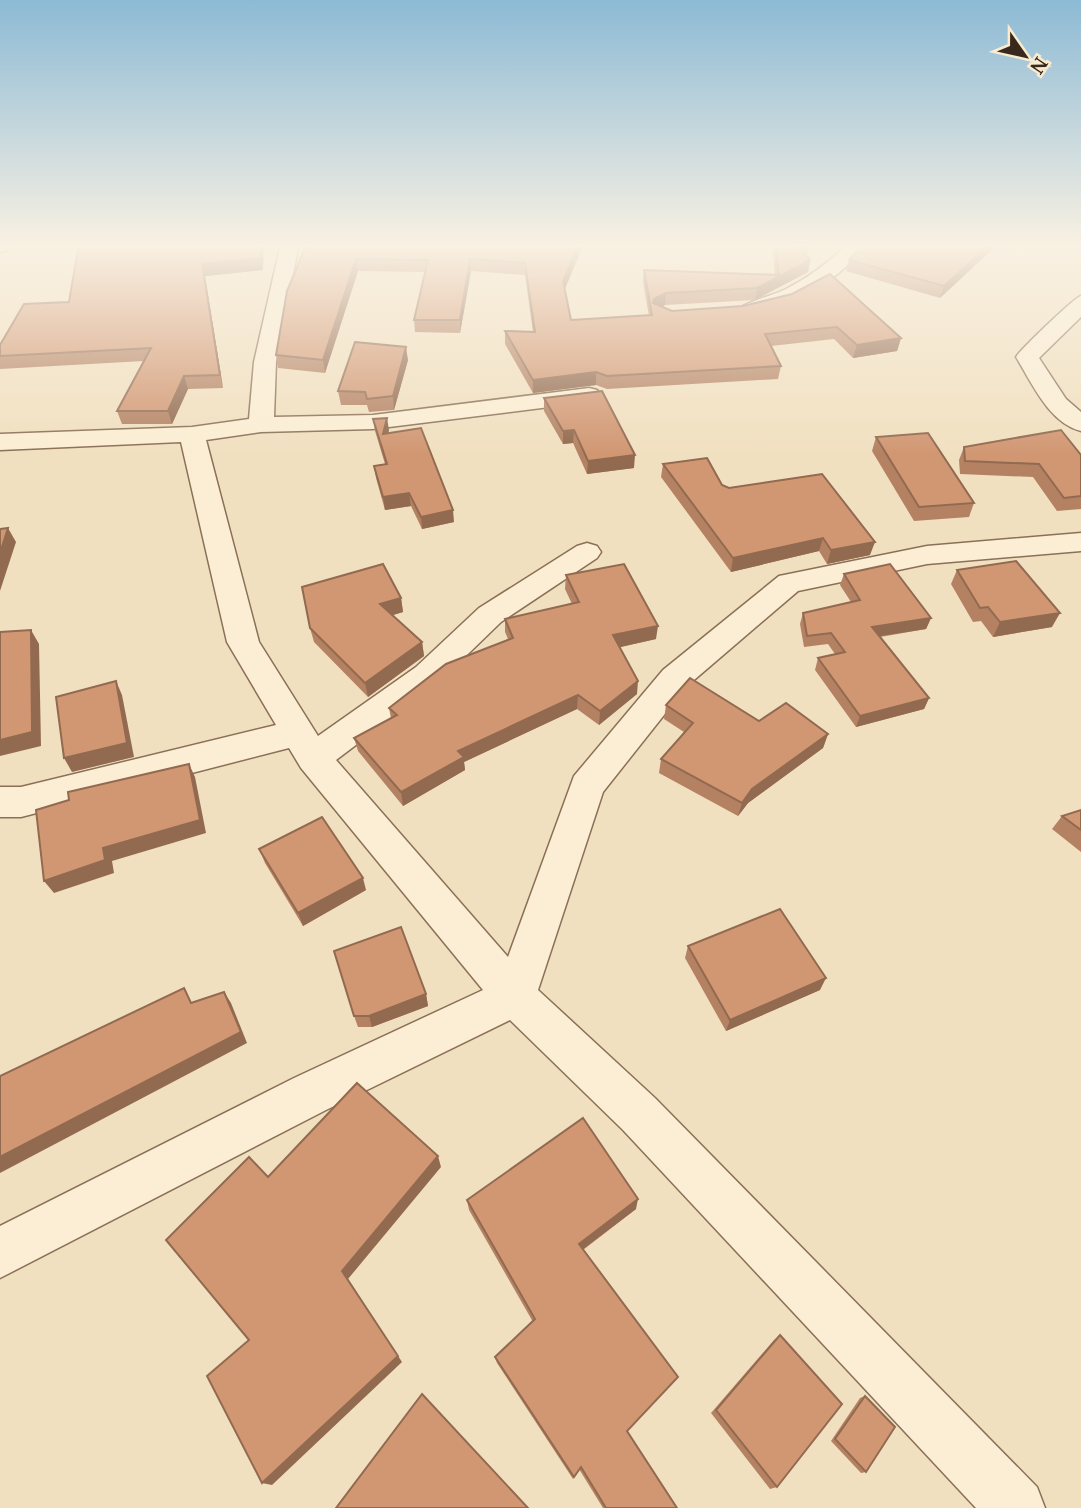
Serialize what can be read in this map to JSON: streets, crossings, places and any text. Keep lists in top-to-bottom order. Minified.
{"north":"bottom right"}
